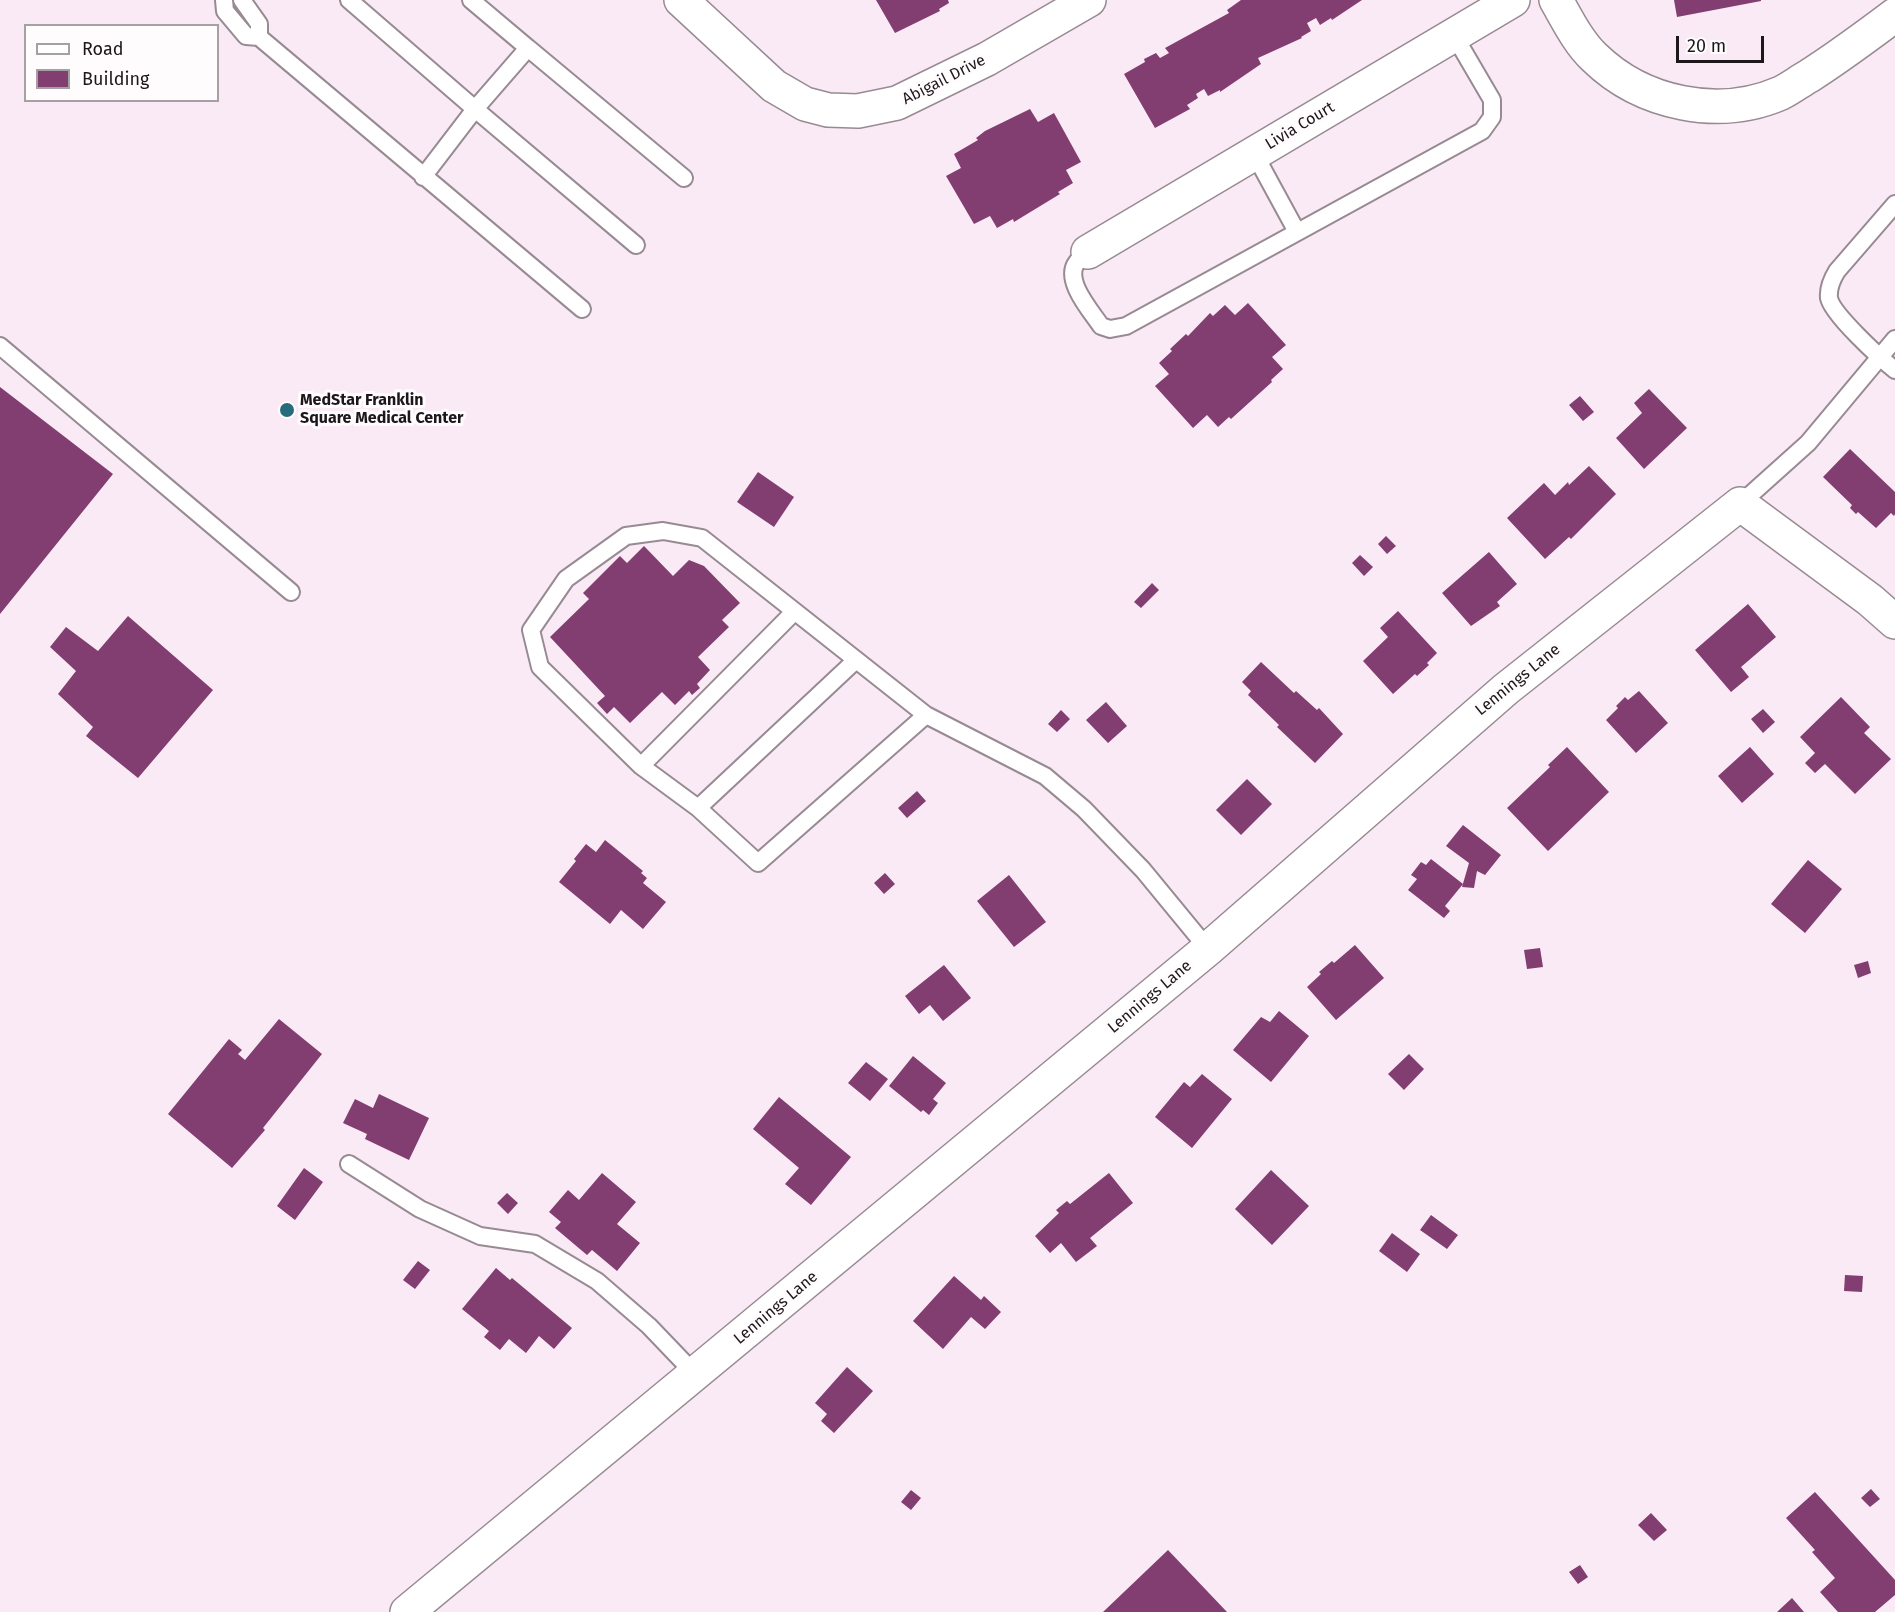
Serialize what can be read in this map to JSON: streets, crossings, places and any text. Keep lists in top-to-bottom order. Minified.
{"streets":{"street":["Abigail Drive","Livia Court","Lennings Lane"]},"places":["MedStar Franklin Square Medical Center"],"legend":["Road","Building"],"scale_bar":"20 m"}
